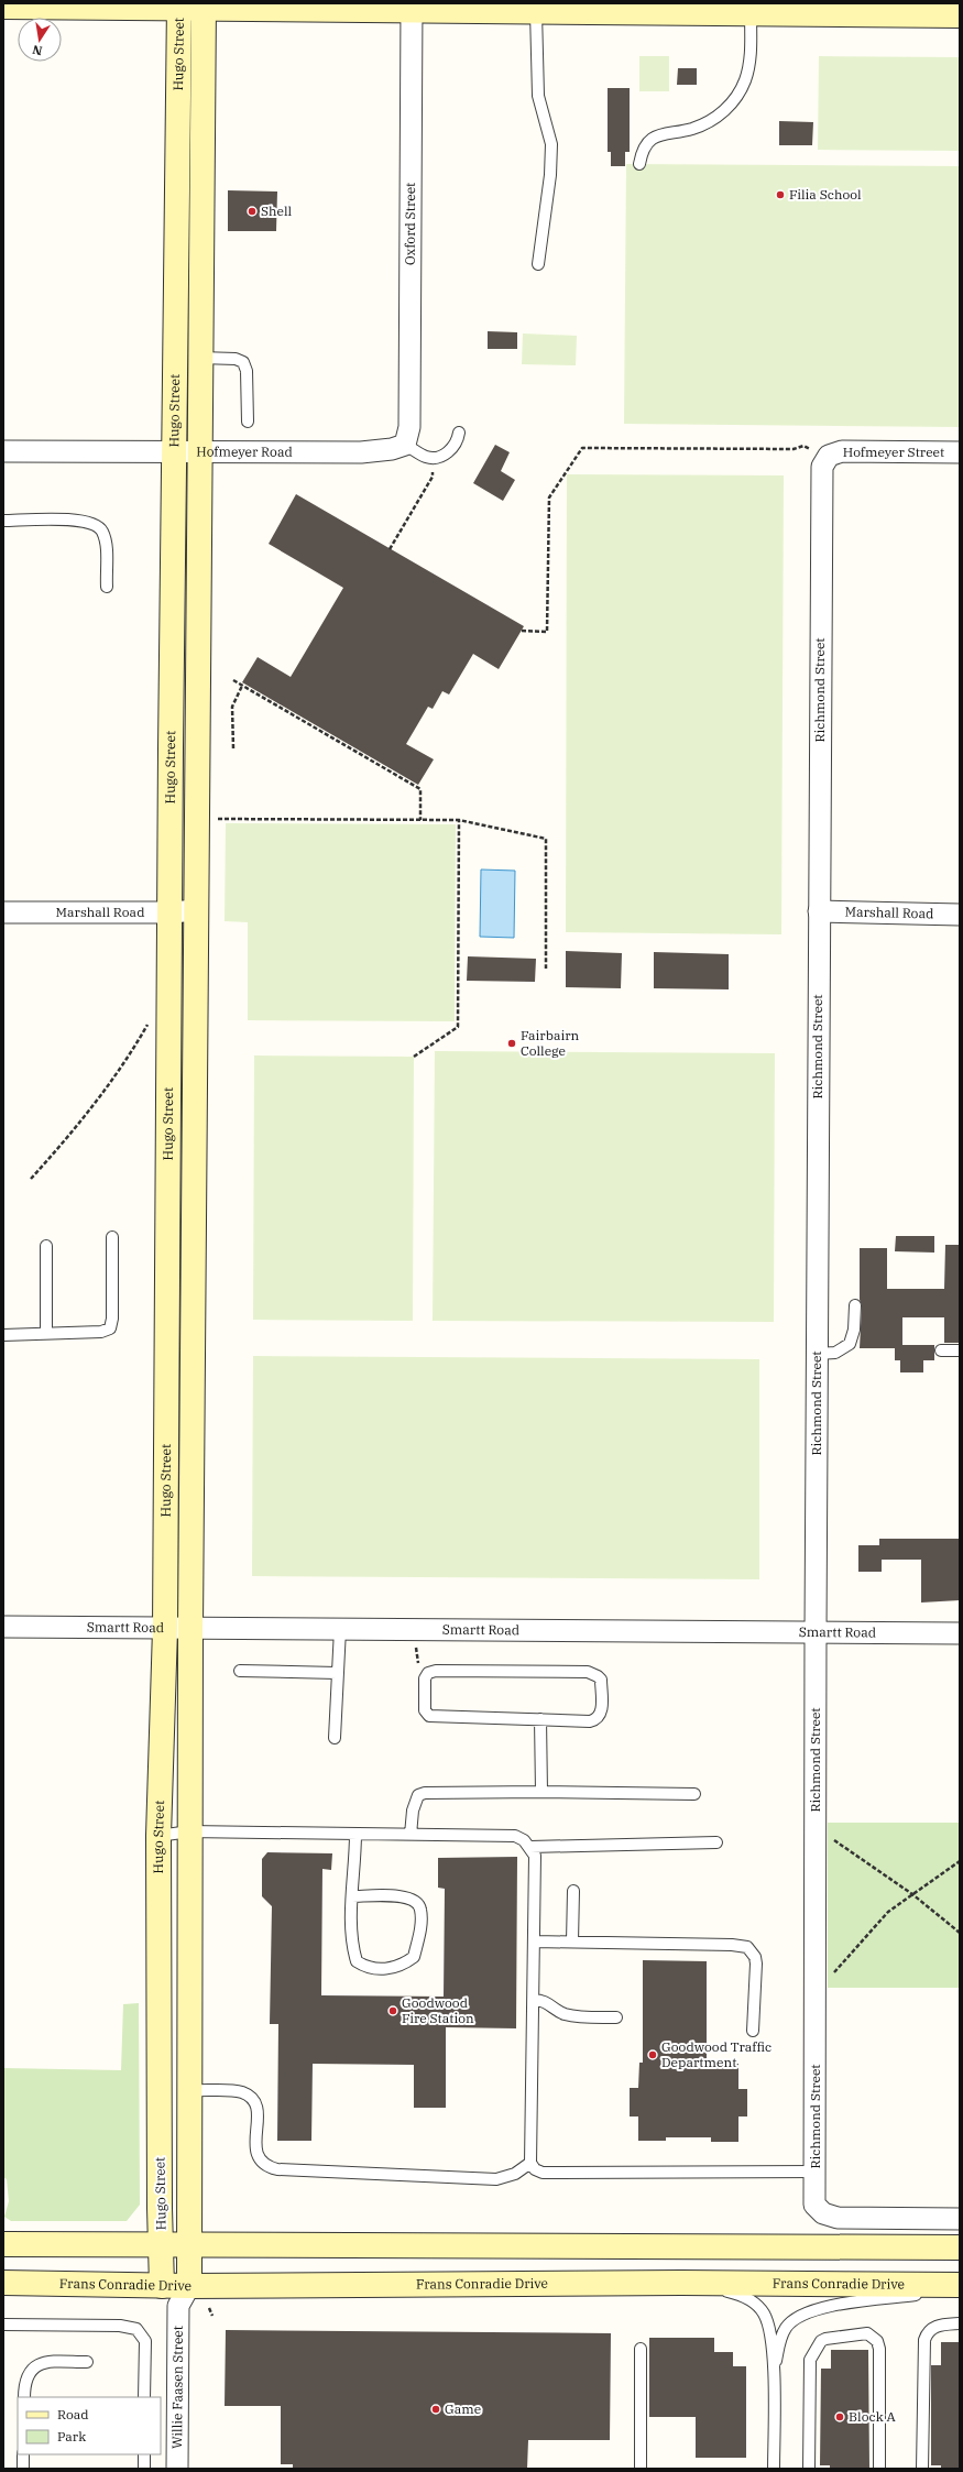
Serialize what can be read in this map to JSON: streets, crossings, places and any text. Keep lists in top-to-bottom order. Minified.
{"streets":{"street":["Hugo Street","Oxford Street","Hofmeyer Road","Hofmeyer Street","Richmond Street","Marshall Road","Smartt Road","Frans Conradie Drive","Willie Faasen Street"]},"crossings":[["Hugo Street","Hofmeyer Road"],["Hugo Street","Marshall Road"],["Hugo Street","Smartt Road"],["Hugo Street","Frans Conradie Drive"],["Hugo Street","Willie Faasen Street"],["Oxford Street","Hofmeyer Road"],["Hofmeyer Street","Richmond Street"],["Richmond Street","Marshall Road"],["Richmond Street","Smartt Road"],["Frans Conradie Drive","Willie Faasen Street"]],"places":["Filia School","Shell","Fairbairn College","Goodwood Fire Station","Goodwood Traffic Department","Game","Block A"],"legend":["Road","Park"],"north":"bottom"}
